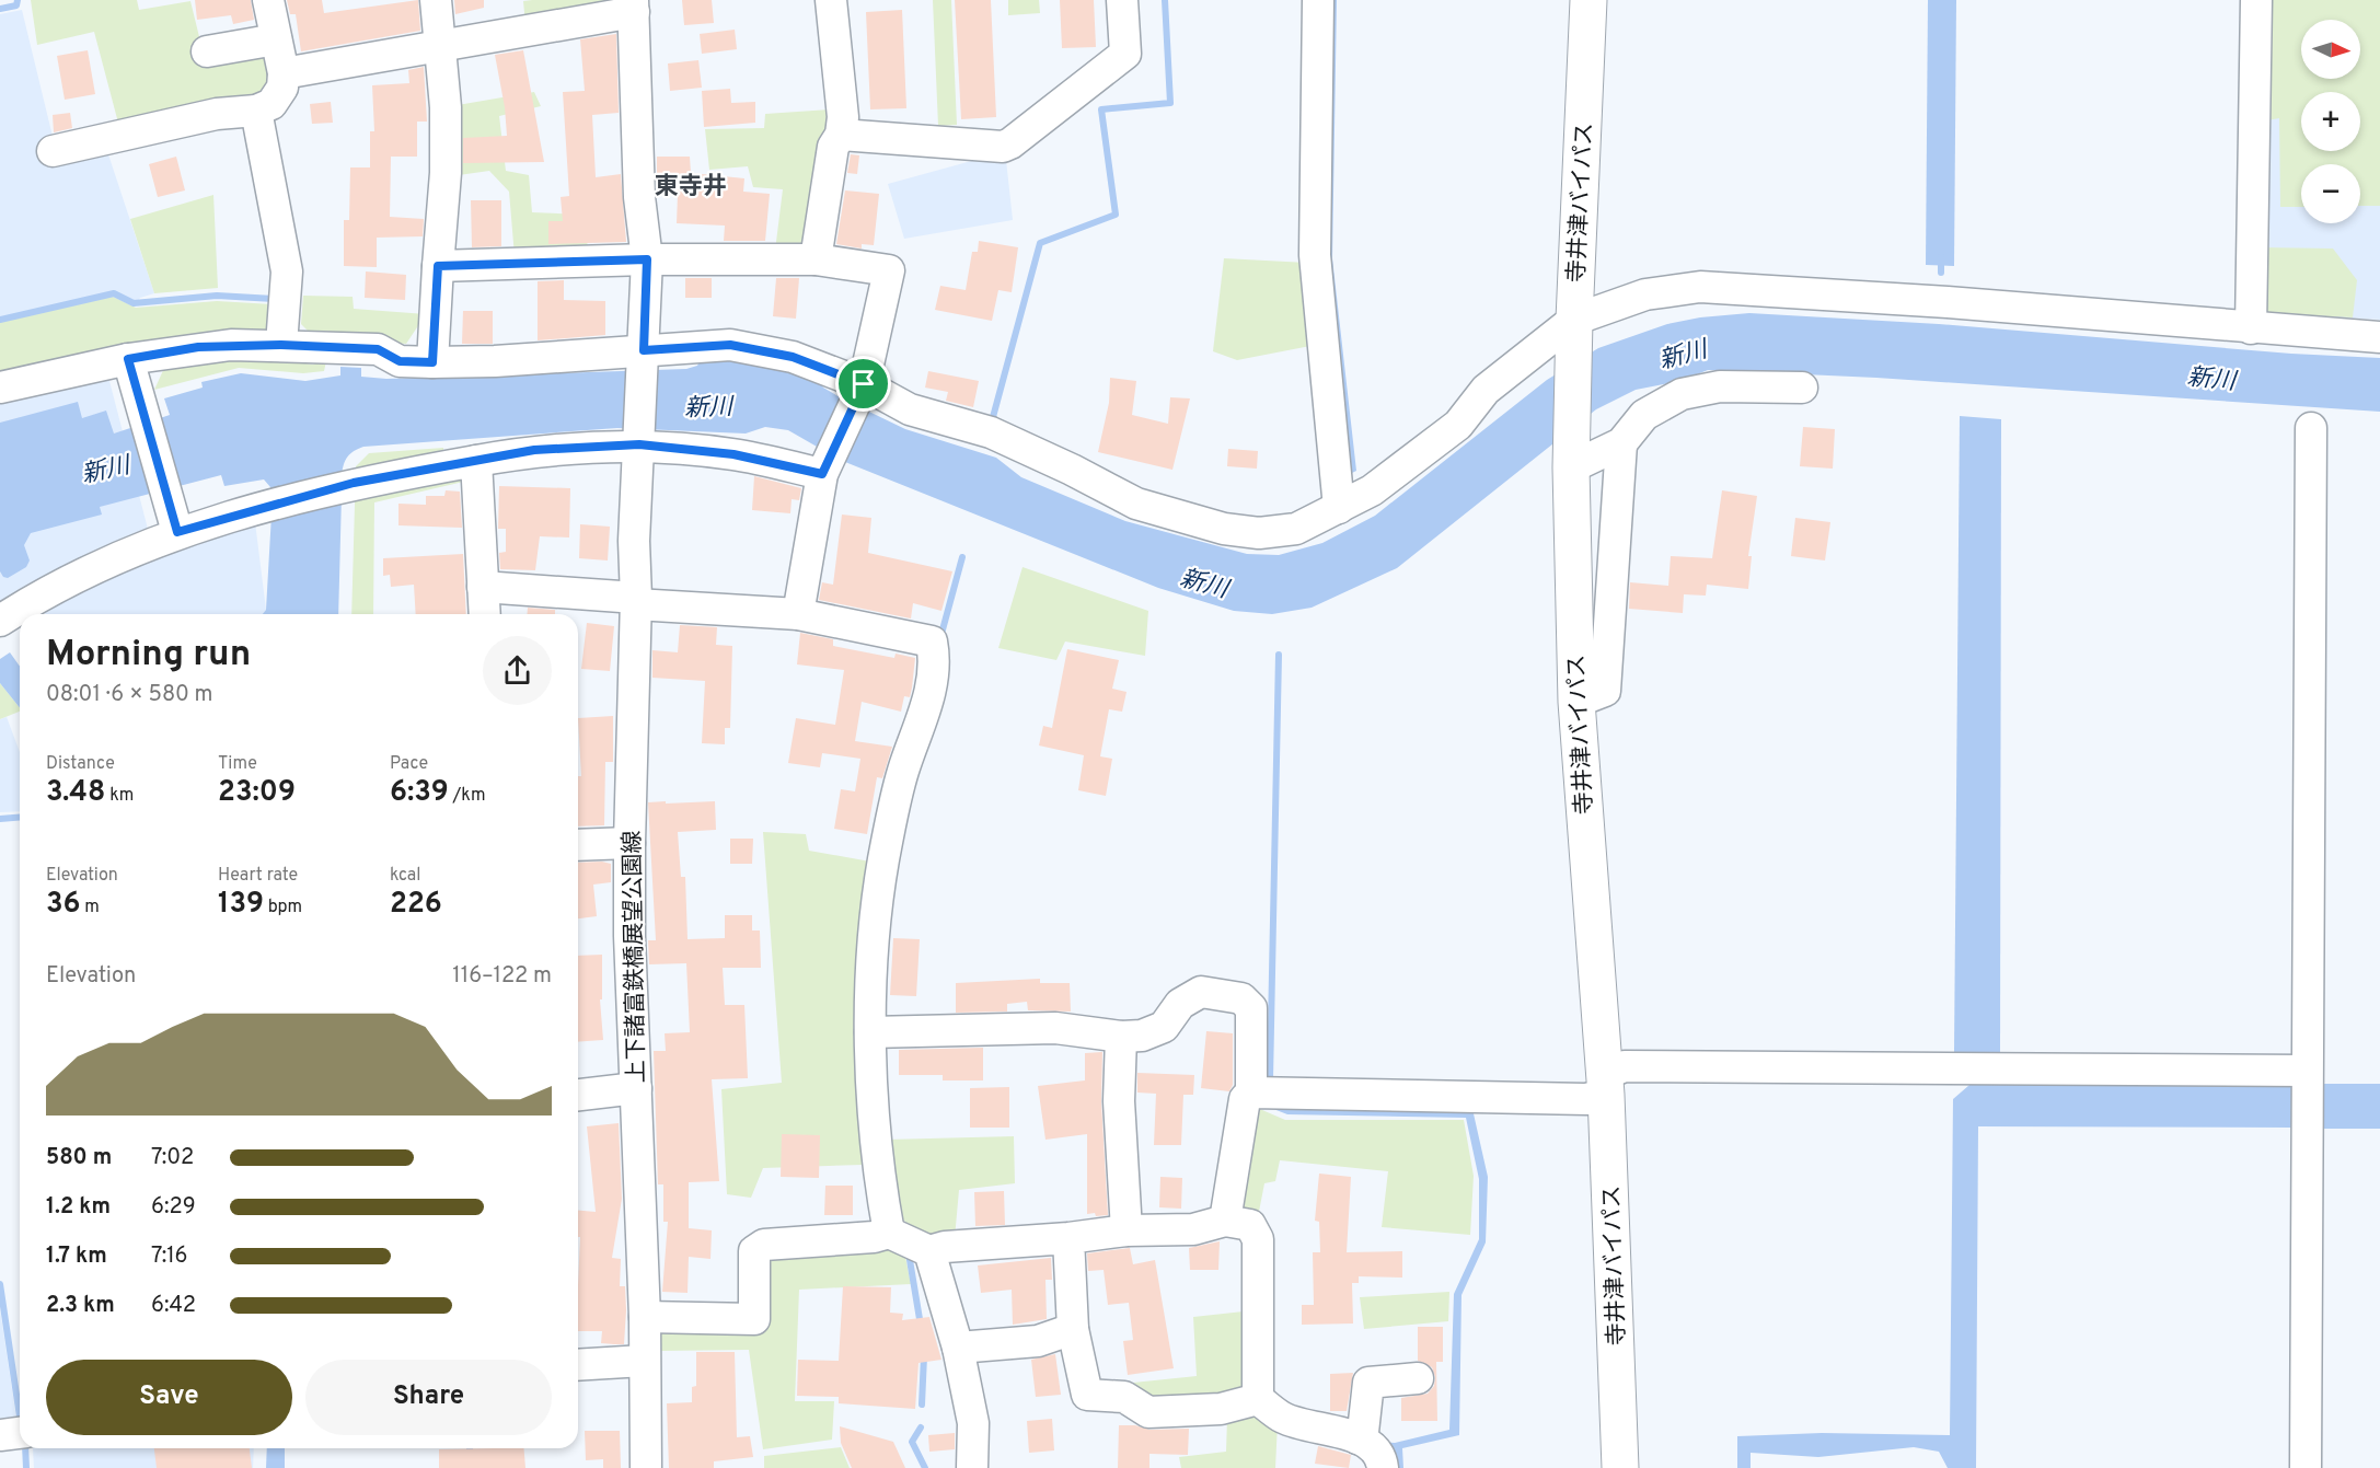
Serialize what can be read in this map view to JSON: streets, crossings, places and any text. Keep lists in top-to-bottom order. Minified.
{"streets":{"highway":["寺井津バイパス"],"street":["上下諸富鉄橋展望公園線"]},"districts":["東寺井"],"water":["新川"],"north":"right","page":{"map_buttons":["+","−"],"heading":["Morning run","08:01 · 6 × 580 m"],"stats":[["Distance","3.48 km"],["Time","23:09"],["Pace","6:39 /km"],["Elevation","36 m"],["Heart rate","139 bpm"],["kcal","226"]],"chart":["Elevation","116–122 m"],"list":[{"name":"580 m","note":"7:02"},{"name":"1.2 km","note":"6:29"},{"name":"1.7 km","note":"7:16"},{"name":"2.3 km","note":"6:42"}],"buttons":["Save","Share"]}}
